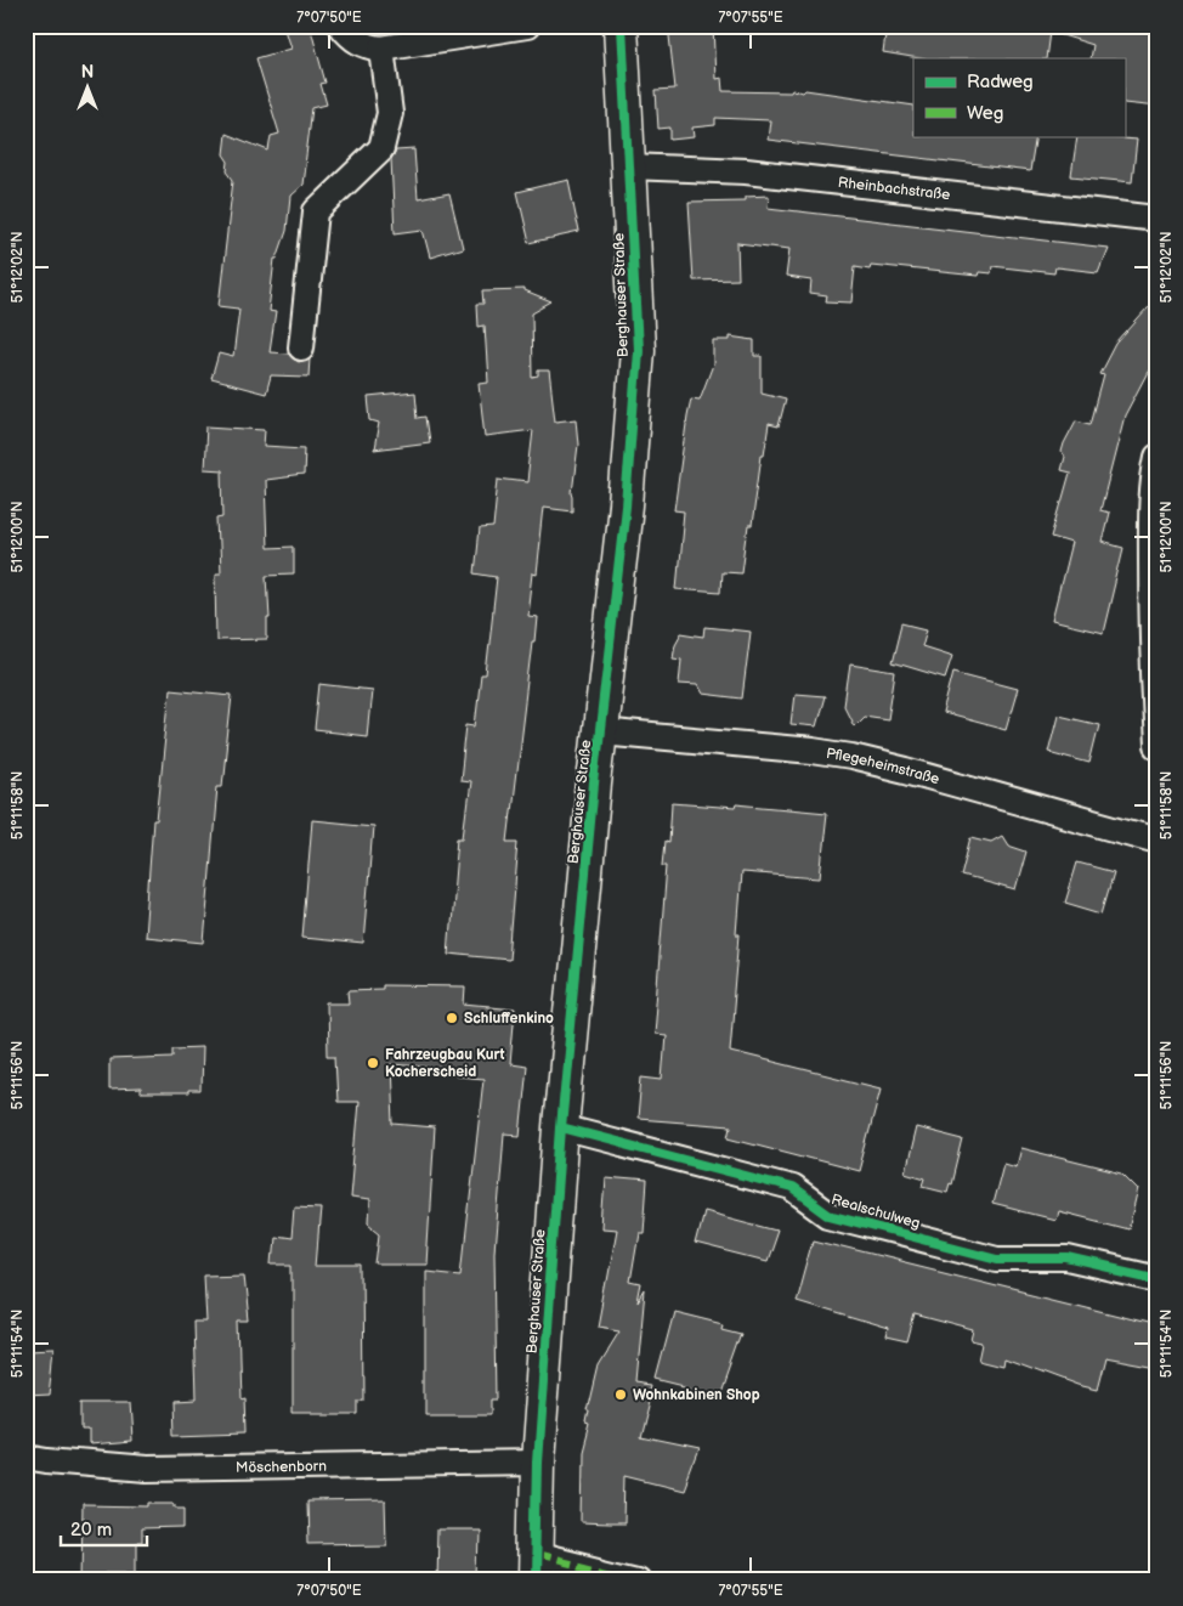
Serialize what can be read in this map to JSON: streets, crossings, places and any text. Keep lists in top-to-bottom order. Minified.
{"streets":{"street":["Rheinbachstraße","Berghauser Straße","Pflegeheimstraße","Realschulweg","Möschenborn"]},"crossings":[["Rheinbachstraße","Berghauser Straße"],["Berghauser Straße","Pflegeheimstraße"],["Berghauser Straße","Realschulweg"],["Berghauser Straße","Möschenborn"]],"places":["Schluffenkino","Fahrzeugbau Kurt Kocherscheid","Wohnkabinen Shop"],"legend":["Radweg","Weg"],"scale_bar":"20 m","north":"top","coordinates":["7°07'50\"E","7°07'55\"E","51°12'02\"N","51°12'00\"N","51°11'58\"N","51°11'56\"N","51°11'54\"N"]}
